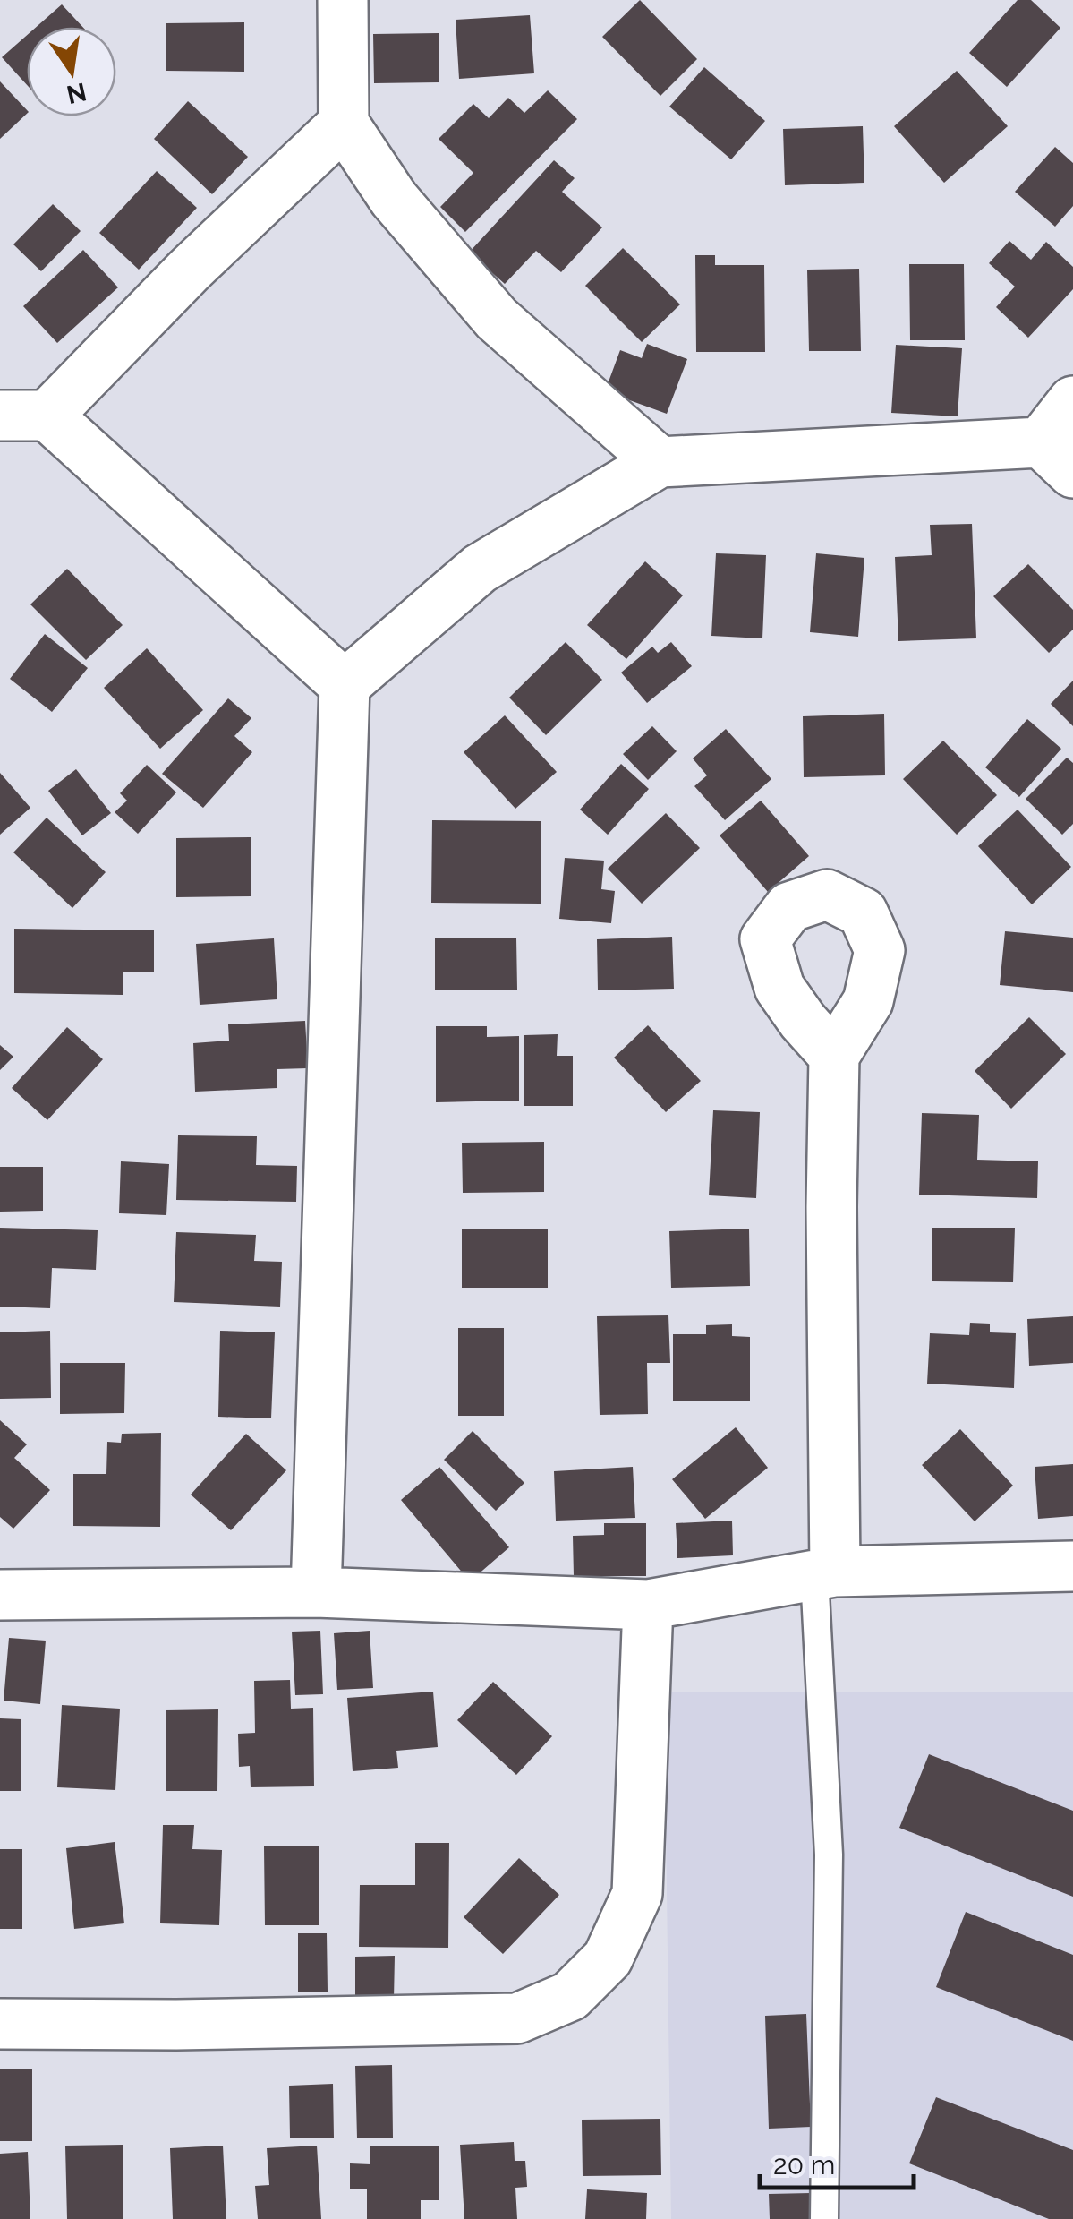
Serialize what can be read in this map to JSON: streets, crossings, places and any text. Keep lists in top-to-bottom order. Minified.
{"scale_bar":"20 m","north":"bottom"}
